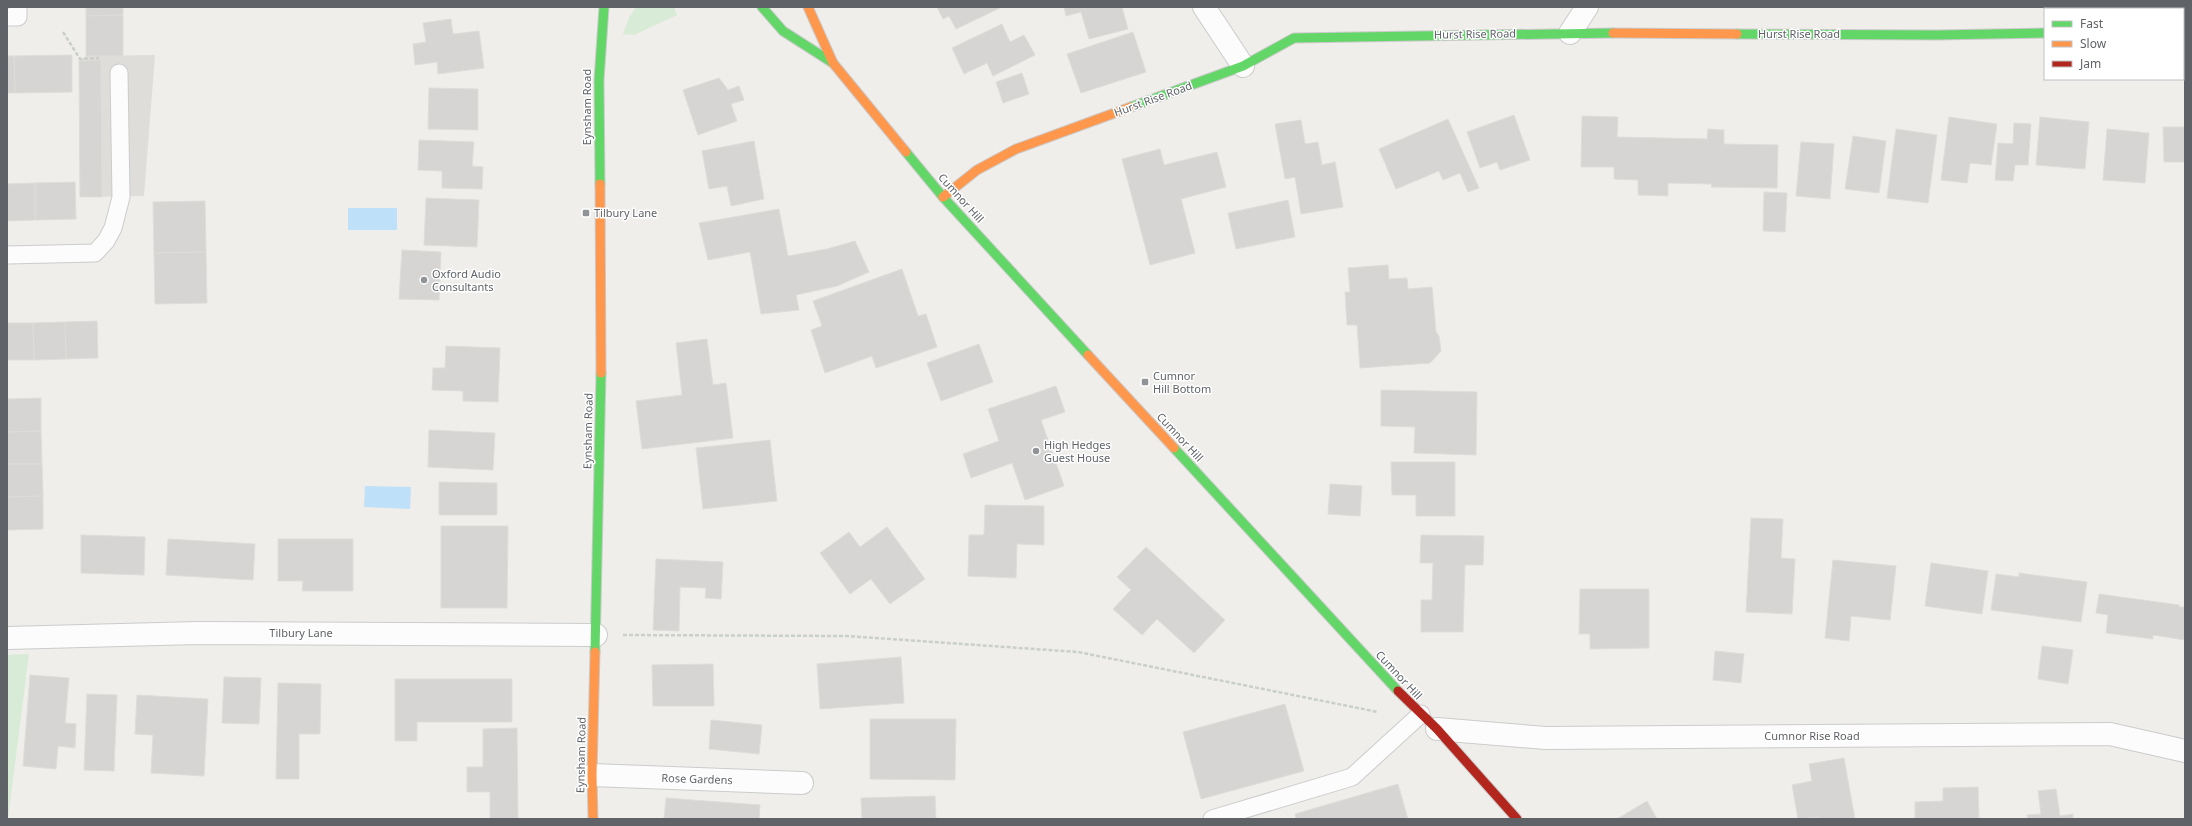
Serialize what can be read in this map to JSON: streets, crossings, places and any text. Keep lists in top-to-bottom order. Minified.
{"streets":{"street":["Hurst Rise Road","Eynsham Road","Cumnor Hill","Tilbury Lane","Cumnor Rise Road","Rose Gardens"]},"crossings":[["Hurst Rise Road","Cumnor Hill"],["Eynsham Road","Tilbury Lane"],["Eynsham Road","Rose Gardens"],["Cumnor Hill","Cumnor Rise Road"]],"places":{"transit":["Tilbury Lane","Cumnor Hill Bottom"],"other":["Oxford Audio Consultants","High Hedges Guest House"]},"legend":["Fast","Slow","Jam"]}
